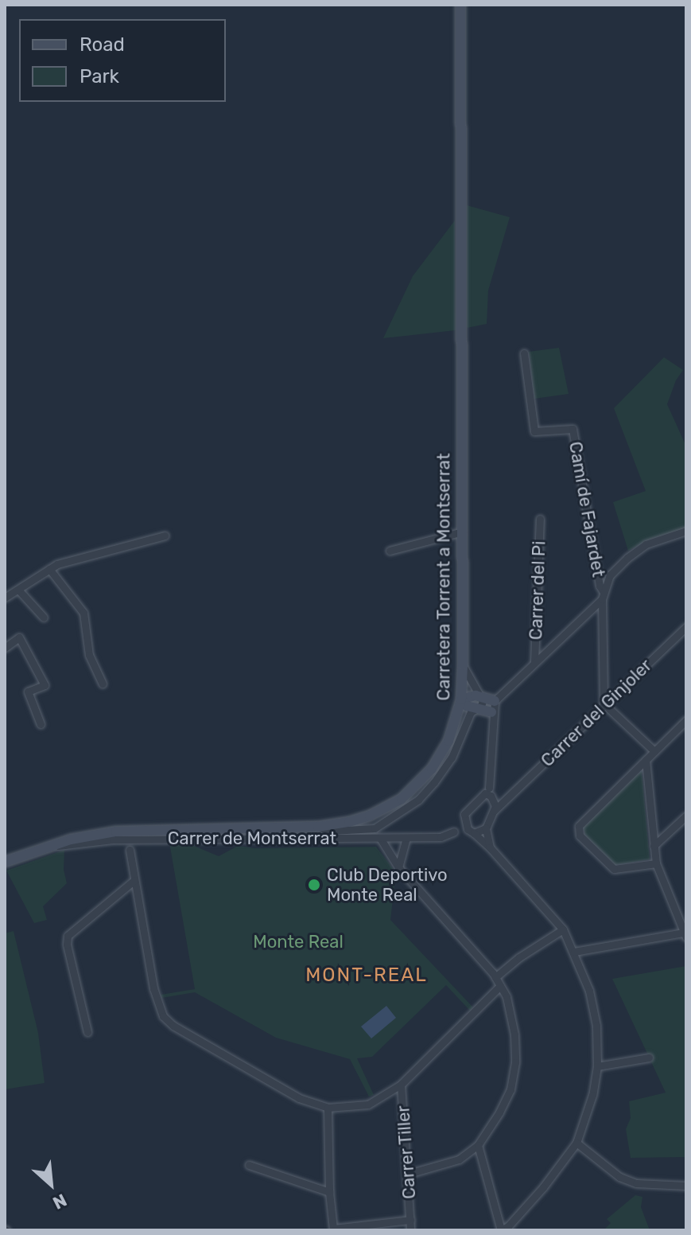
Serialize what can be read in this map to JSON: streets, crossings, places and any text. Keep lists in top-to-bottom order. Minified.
{"streets":{"main road":["Carretera Torrent a Montserrat"],"street":["Camí de Fajardet","Carrer del Pi","Carrer del Ginjoler","Carrer de Montserrat","Carrer Tiller"]},"crossings":[["Camí de Fajardet","Carrer del Pi"],["Carretera Torrent a Montserrat","Carrer de Montserrat"]],"districts":["MONT-REAL"],"parks":["Monte Real"],"places":["Club Deportivo Monte Real"],"legend":["Road","Park"],"north":"bottom right"}
